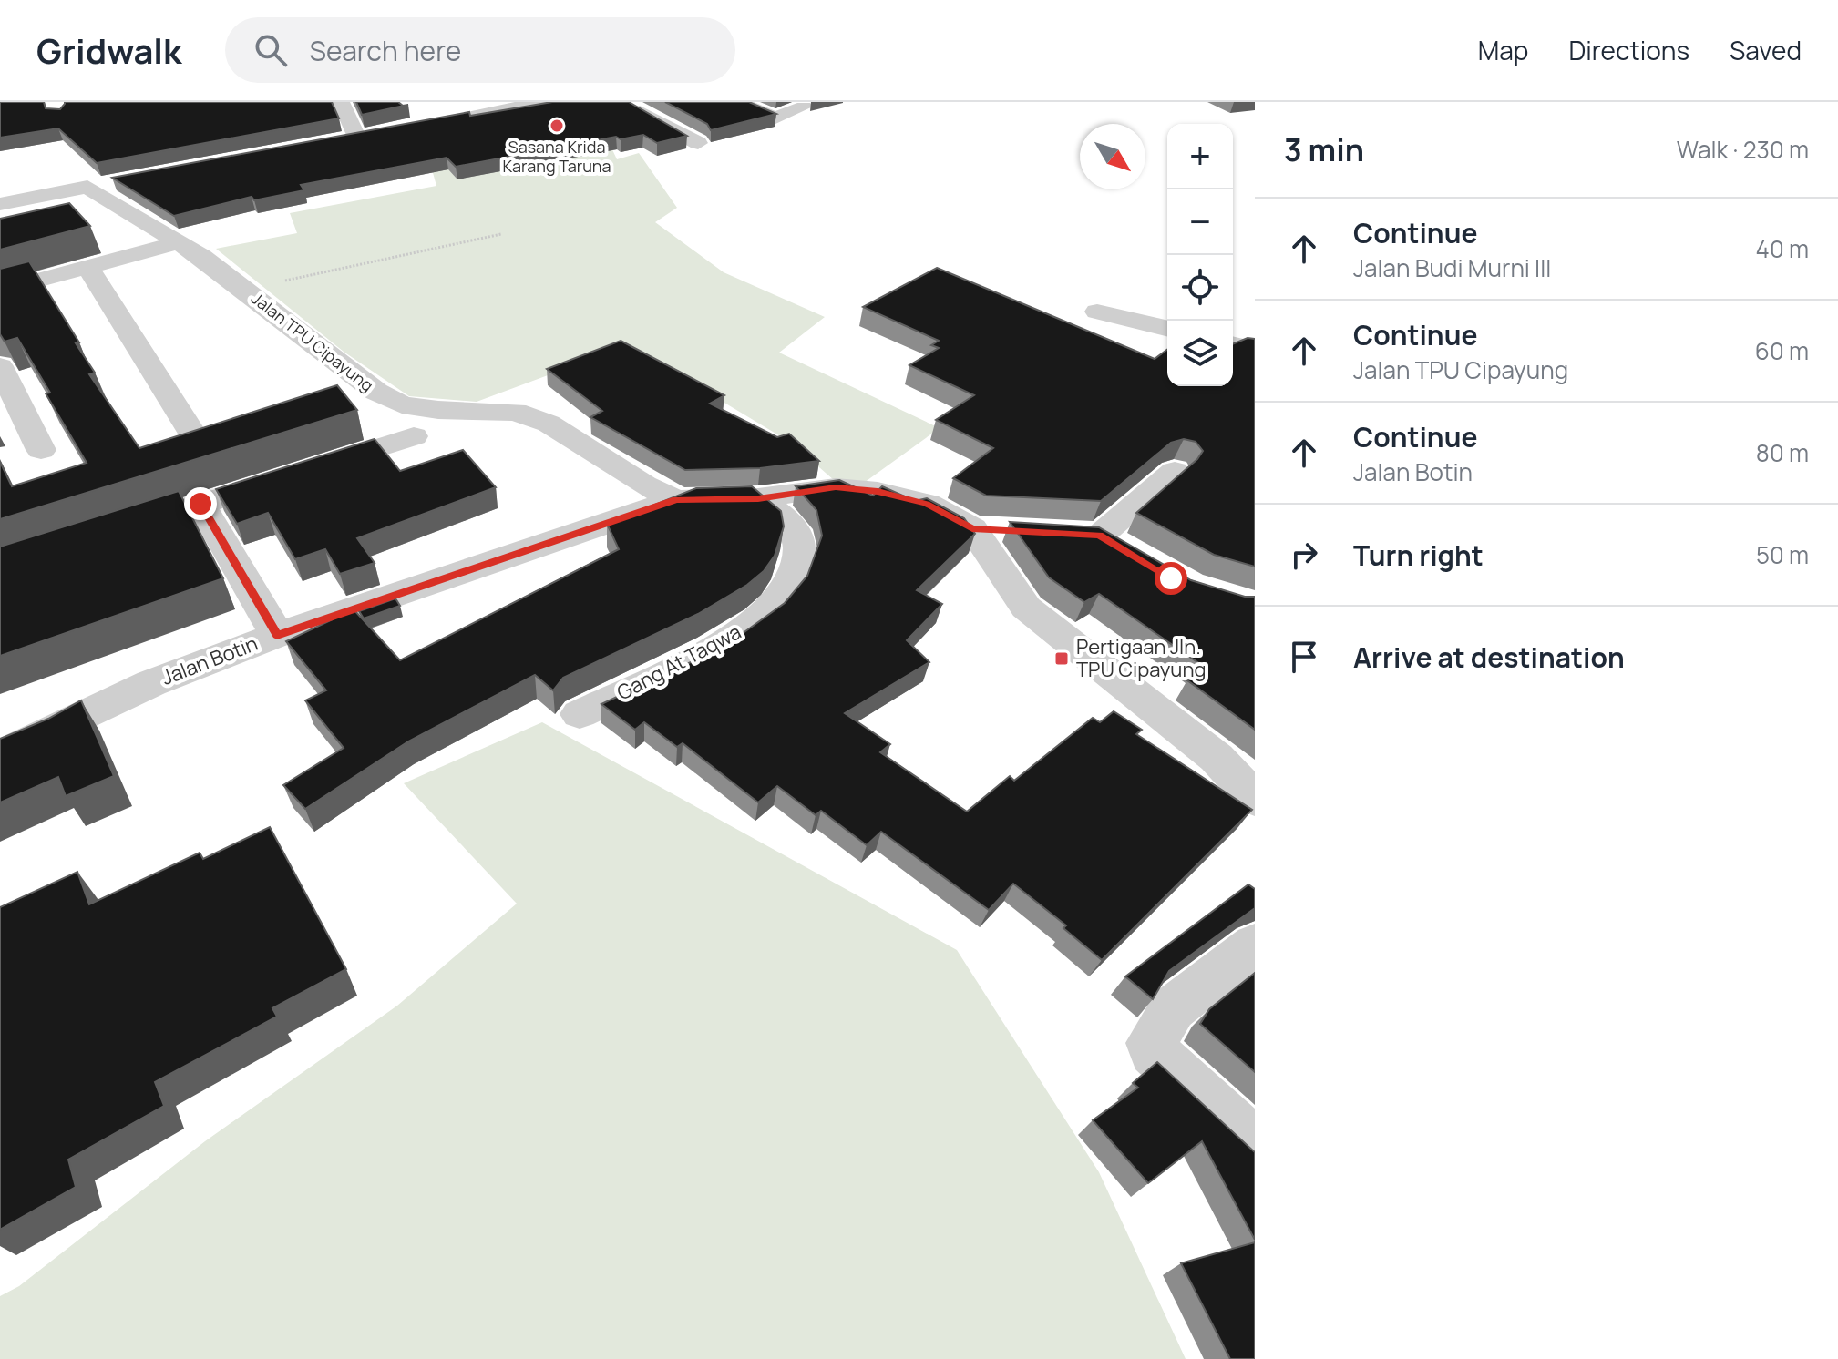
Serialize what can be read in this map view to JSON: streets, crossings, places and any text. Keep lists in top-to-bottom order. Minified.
{"streets":{"street":["Jalan TPU Cipayung","Jalan Botin","Gang At Taqwa"]},"crossings":[["Jalan TPU Cipayung","Jalan Botin"],["Jalan TPU Cipayung","Gang At Taqwa"]],"places":{"other":["Sasana Krida Karang Taruna"],"transit":["Pertigaan Jln. TPU Cipayung"]},"north":"bottom right","page":{"header":"Gridwalk","search":"Search here","nav":["Map","Directions","Saved"],"heading":["3 min","Walk · 230 m"],"map_buttons":["+","−"],"list":[["Continue","Jalan Budi Murni III","40 m"],["Continue","Jalan TPU Cipayung","60 m"],["Continue","Jalan Botin","80 m"],["Turn right","50 m"],"Arrive at destination"]}}
